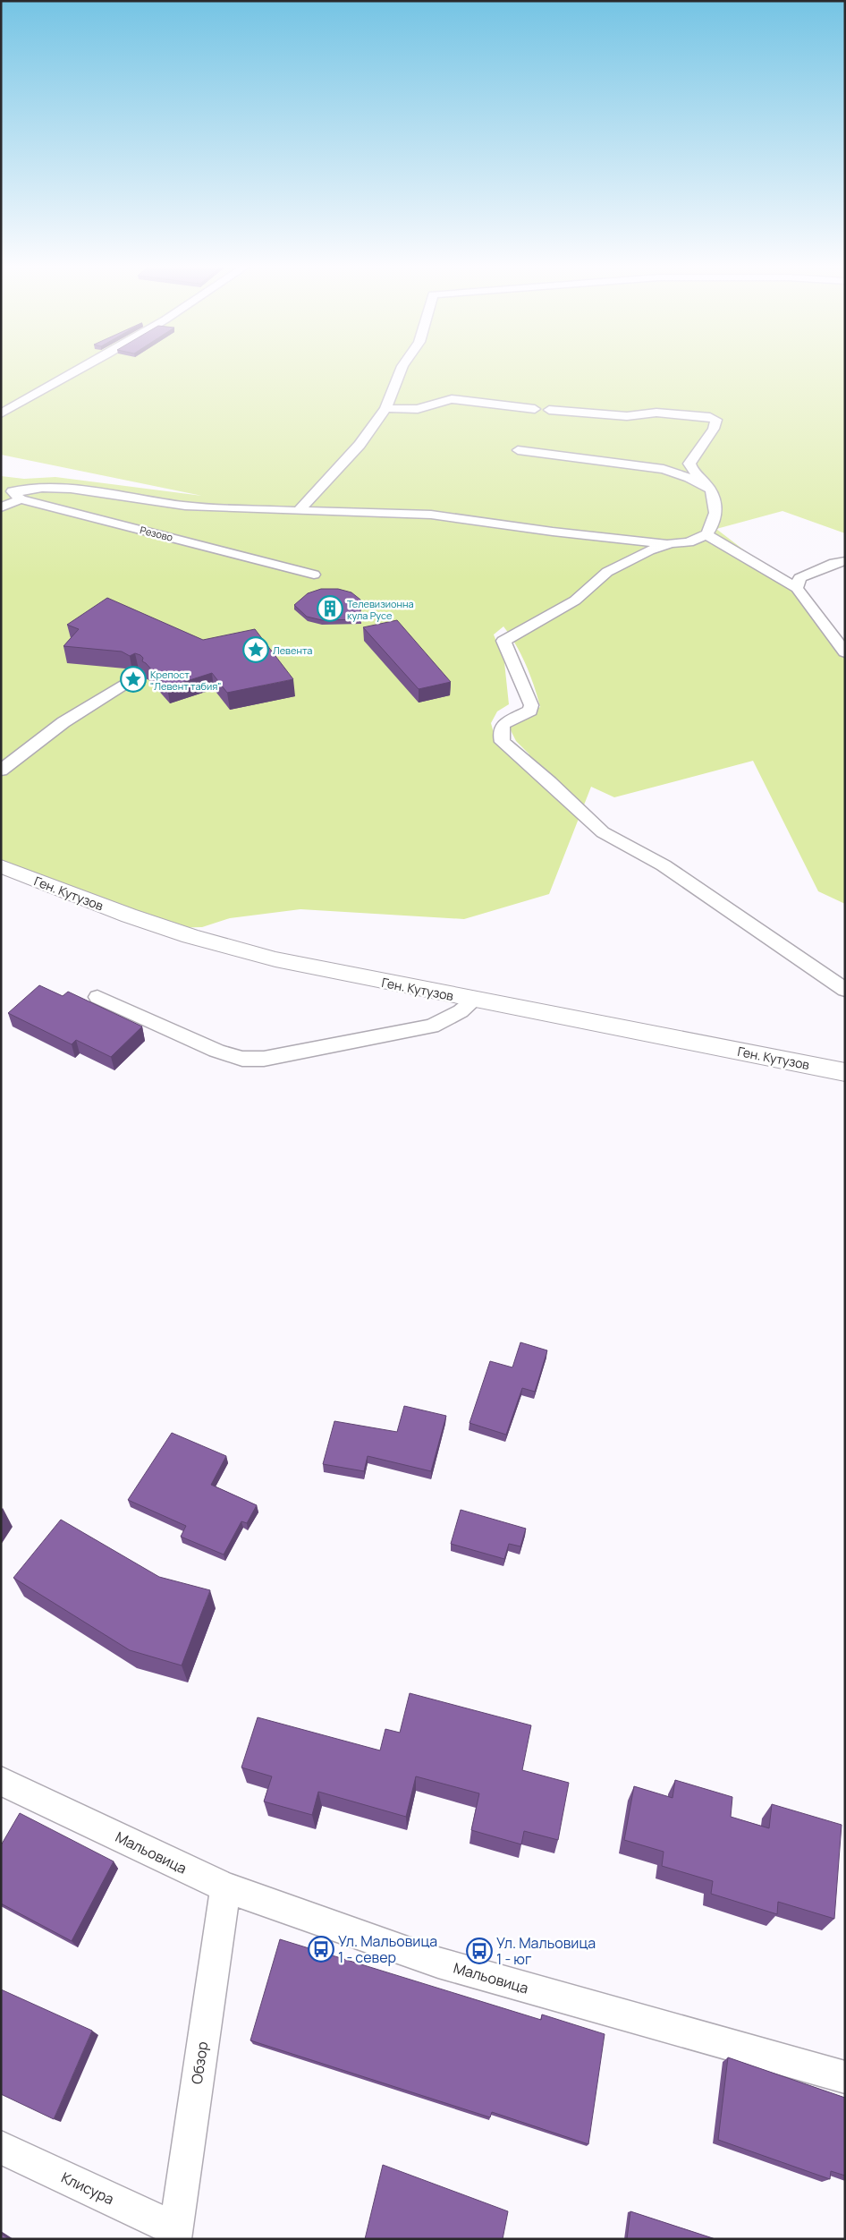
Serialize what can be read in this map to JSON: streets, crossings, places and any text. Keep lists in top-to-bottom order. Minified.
{"streets":{"street":["Резово","Ген. Кутузов","Мальовица","Обзор","Клисура"]},"crossings":[["Мальовица","Обзор"],["Обзор","Клисура"]],"places":{"building":["Телевизионна кула Русе"],"place":["Левента","Крепост \"Левент табия\""],"bus stop":["Ул. Мальовица 1 - север","Ул. Мальовица 1 - юг"]}}
